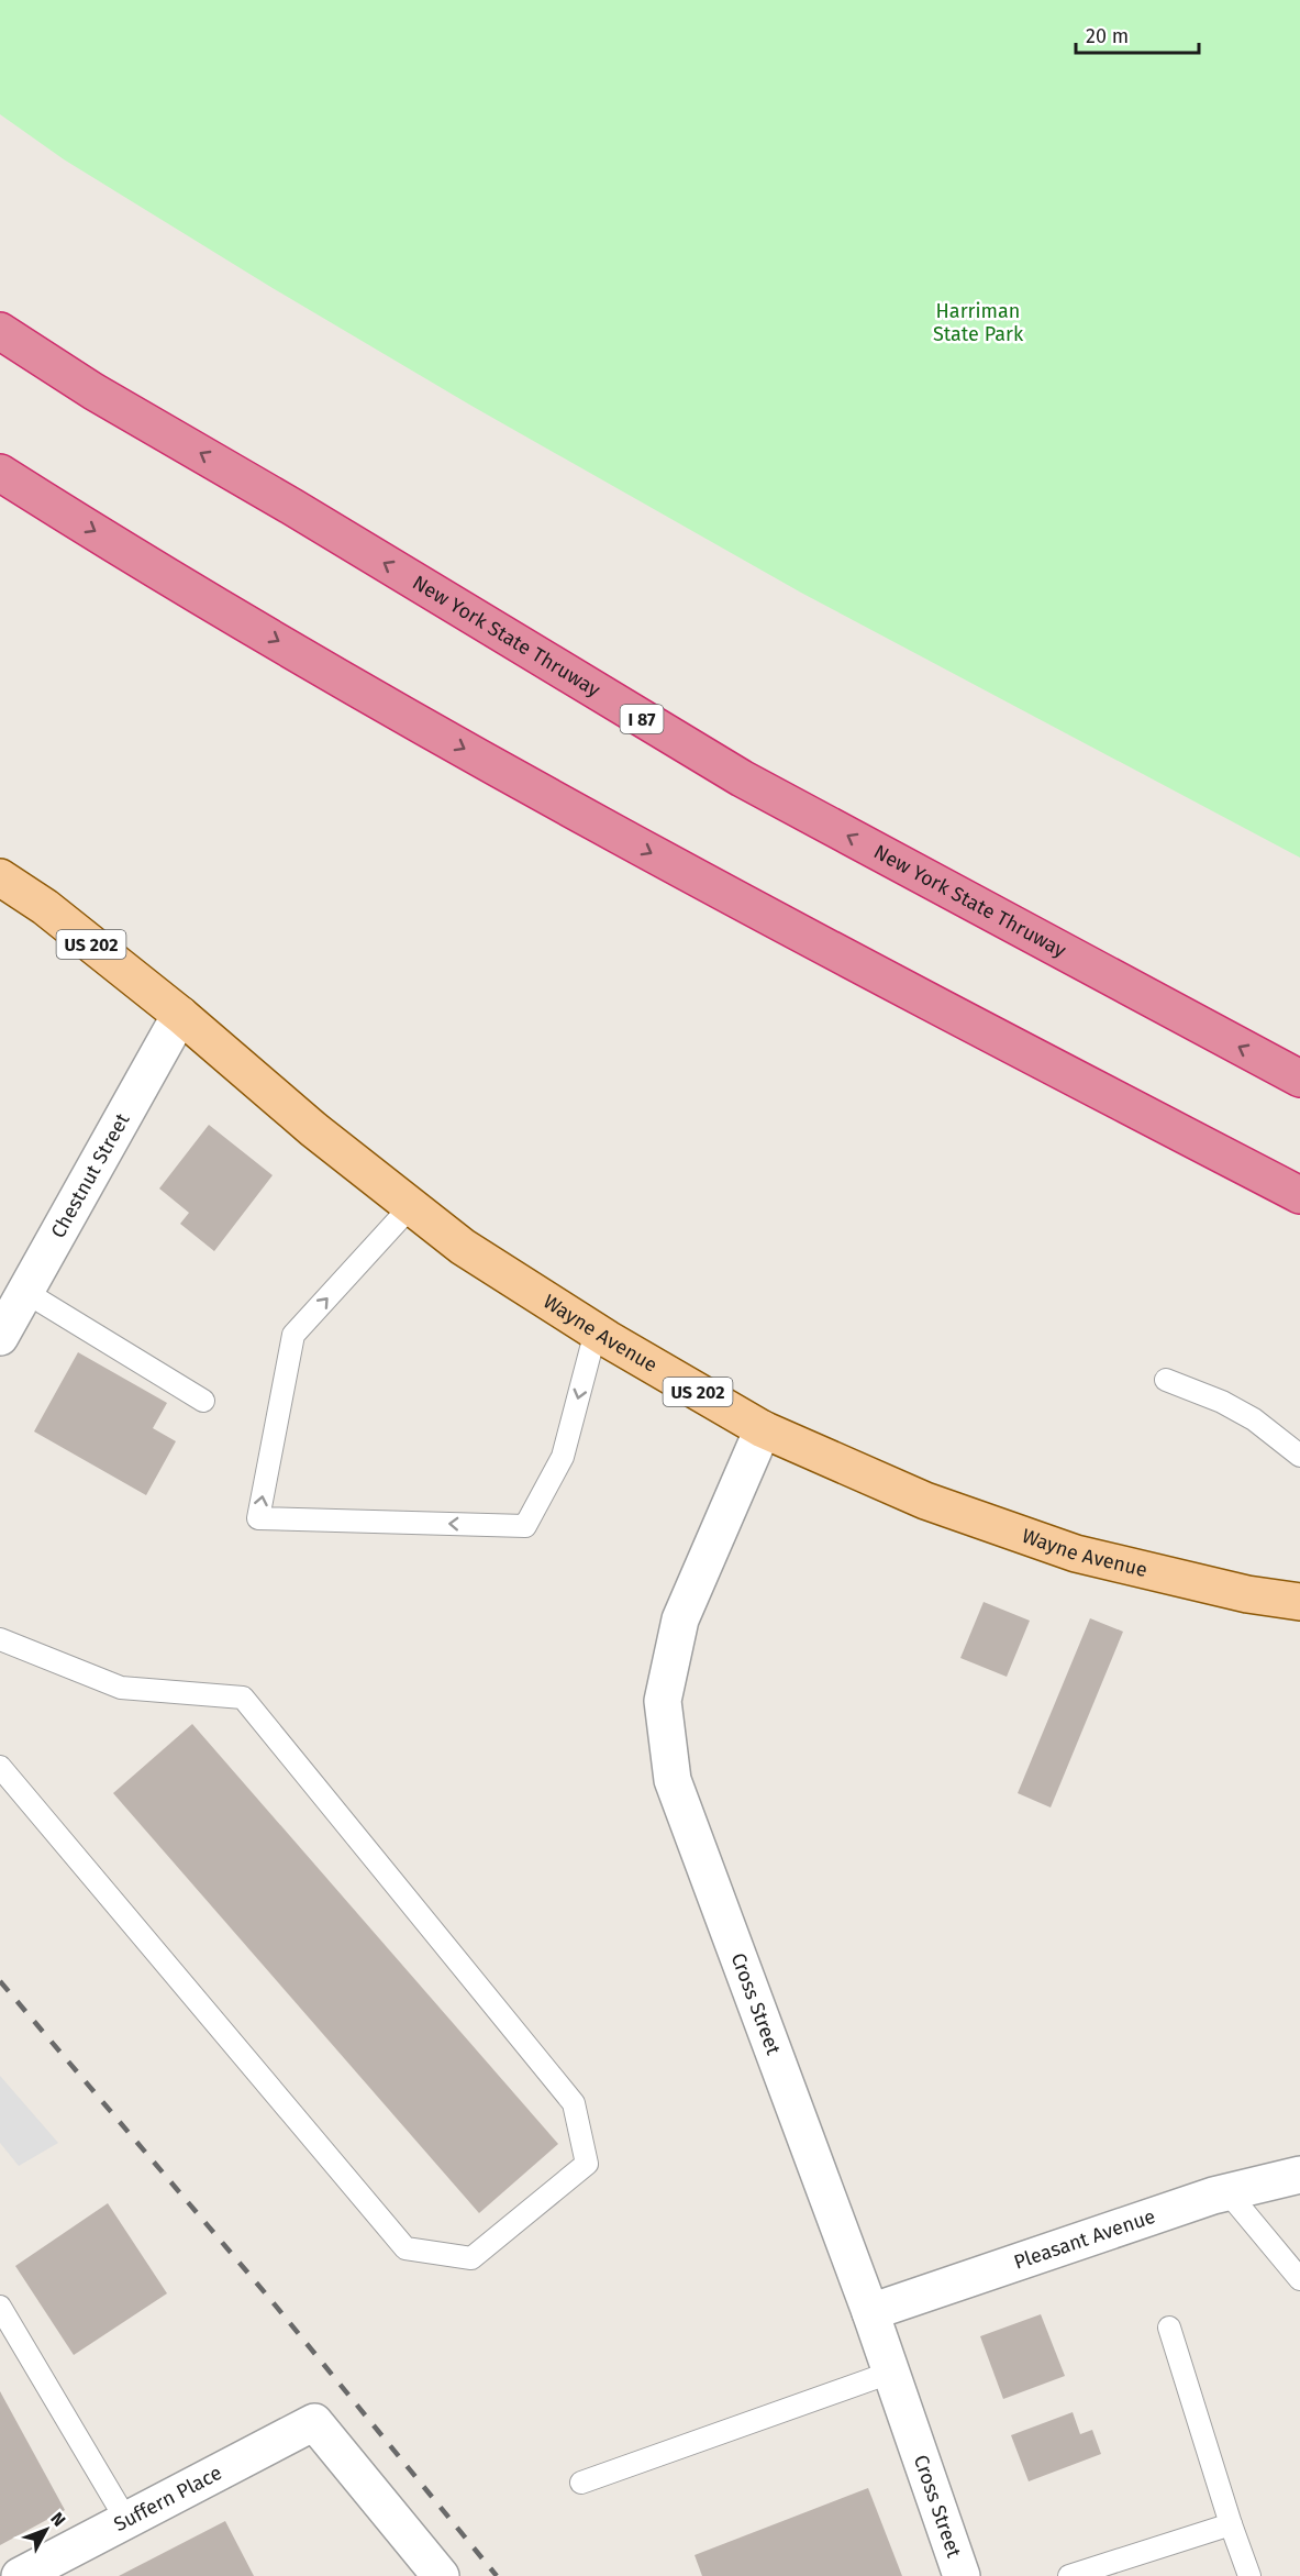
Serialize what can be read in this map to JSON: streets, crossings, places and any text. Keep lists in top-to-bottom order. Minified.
{"streets":{"highway":["New York State Thruway","I 87"],"main road":["US 202","Wayne Avenue"],"street":["Chestnut Street","Cross Street","Pleasant Avenue","Suffern Place"]},"crossings":[["Chestnut Street","Wayne Avenue"],["Wayne Avenue","Cross Street"],["Cross Street","Pleasant Avenue"]],"parks":["Harriman State Park"],"scale_bar":"20 m","north":"top right"}
